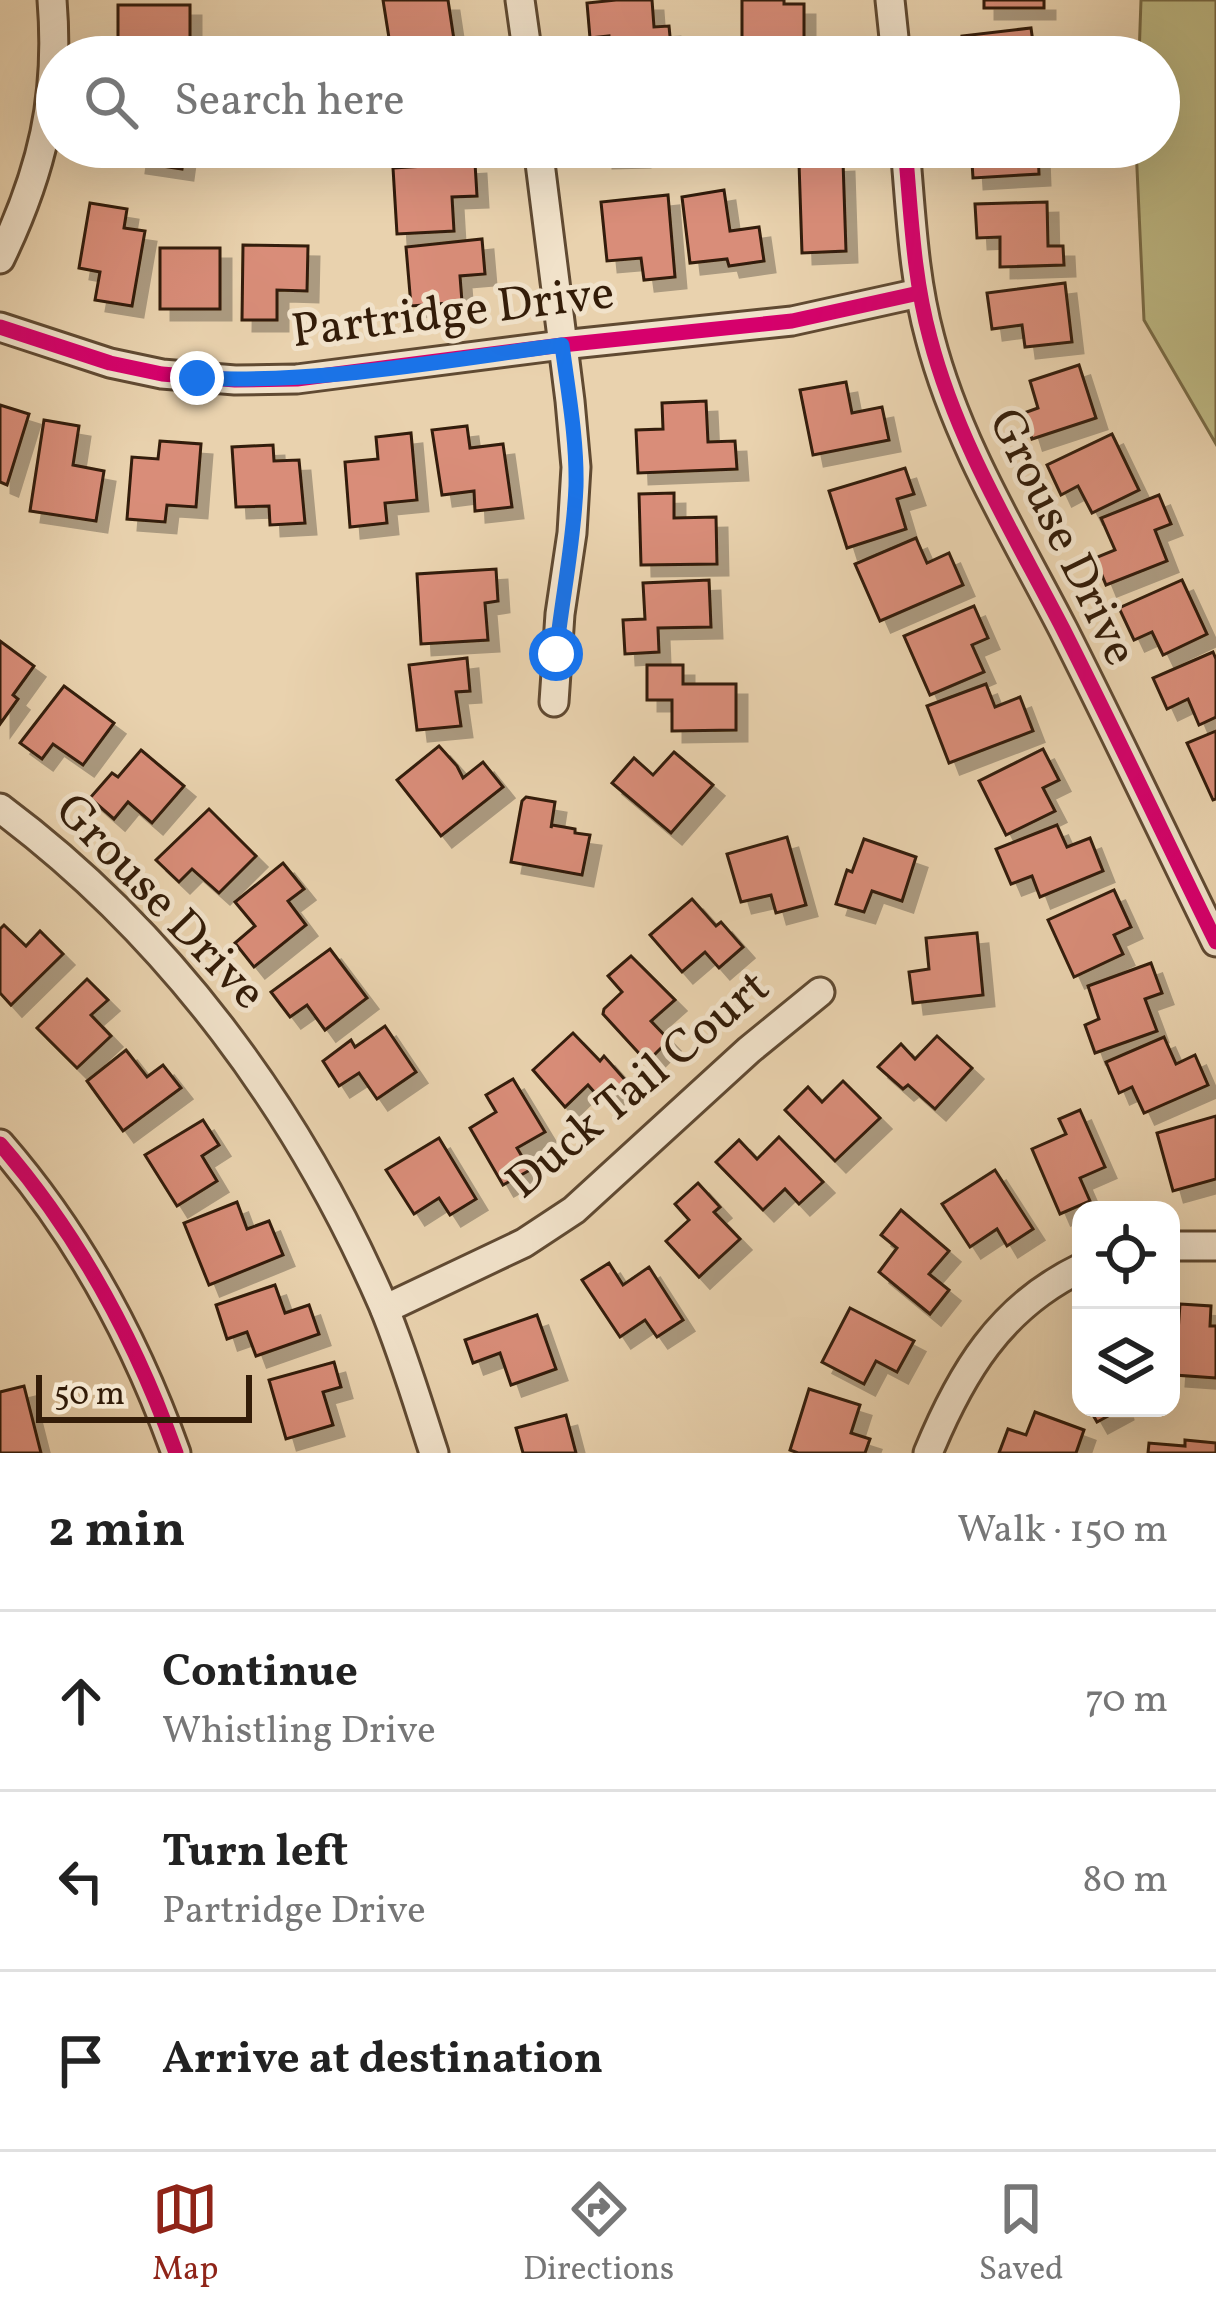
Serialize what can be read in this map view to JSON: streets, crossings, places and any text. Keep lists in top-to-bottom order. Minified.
{"streets":{"street":["Partridge Drive","Grouse Drive","Duck Tail Court"]},"crossings":[["Partridge Drive","Grouse Drive"],["Grouse Drive","Duck Tail Court"]],"scale_bar":"50 m","page":{"search":"Search here","scale":"50 m","heading":["2 min","Walk · 150 m"],"list":[["Continue","Whistling Drive","70 m"],["Turn left","Partridge Drive","80 m"],"Arrive at destination"],"nav":["Map","Directions","Saved"]}}
